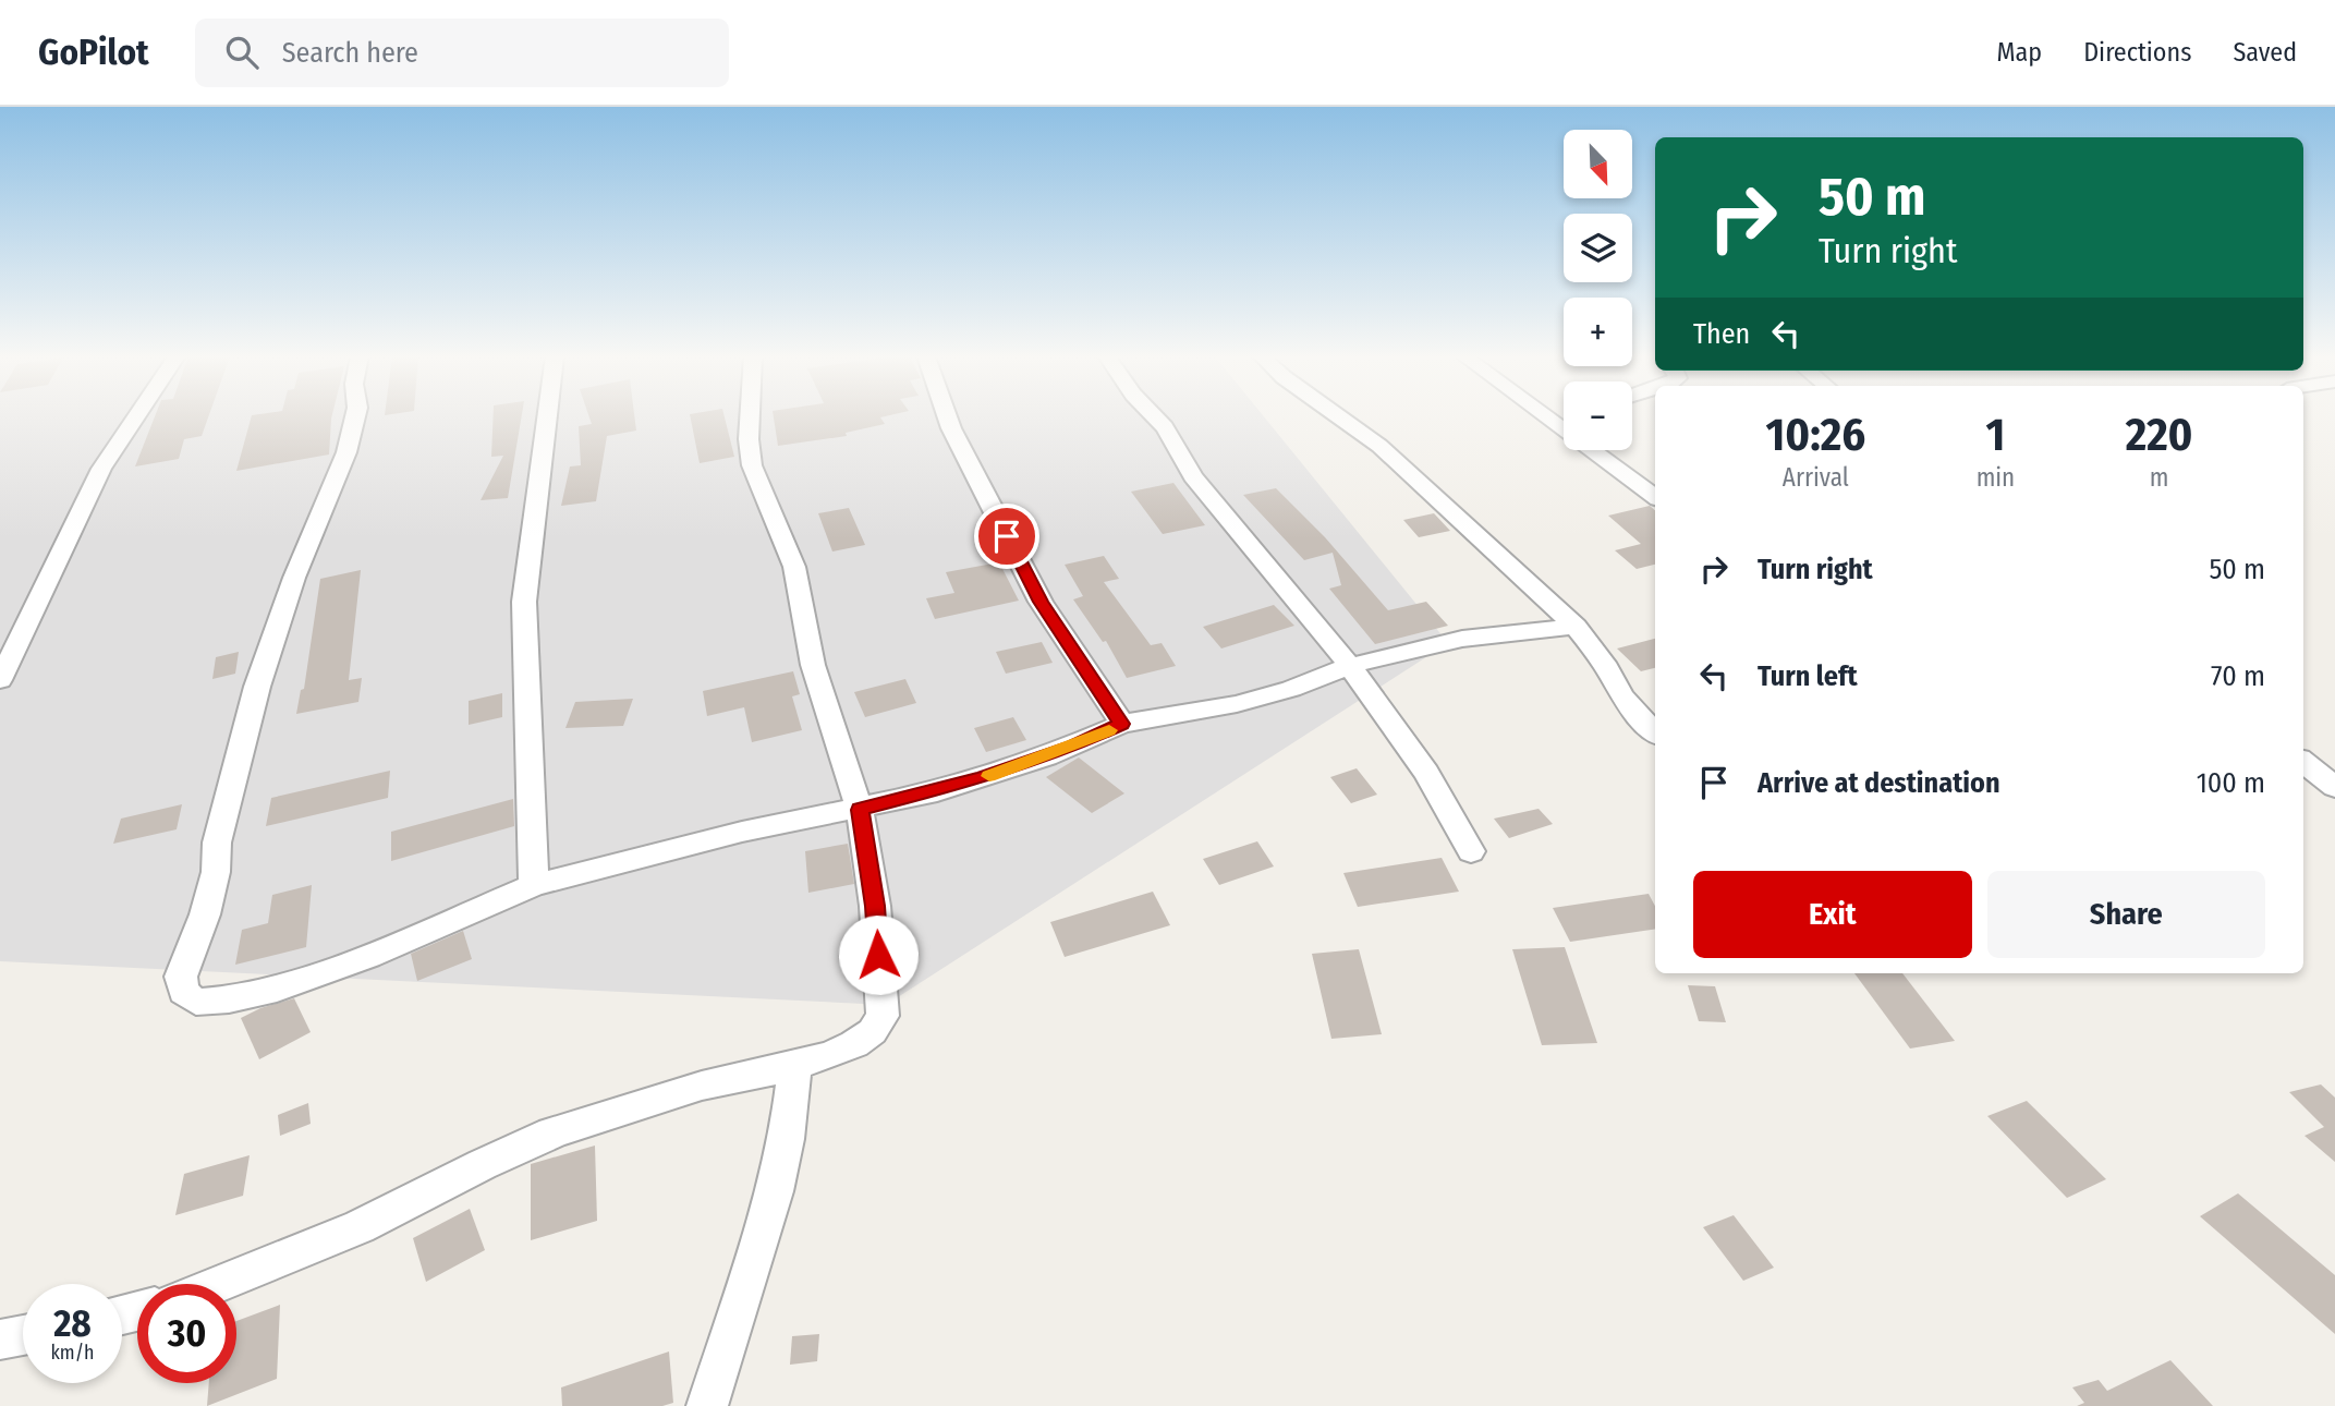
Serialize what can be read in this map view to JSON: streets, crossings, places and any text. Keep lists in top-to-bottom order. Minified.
{"north":"bottom right","page":{"header":"GoPilot","search":"Search here","nav":["Map","Directions","Saved"],"map_buttons":["+","−"],"turn":["50 m","Turn right"],"then":"Then","eta":["10:26","Arrival","1","min","220","m"],"list":[{"name":"Turn right","value":"50 m"},{"name":"Turn left","value":"70 m"},{"name":"Arrive at destination","value":"100 m"}],"buttons":["Exit","Share"],"speed":"28 km/h","limit":"30"}}
